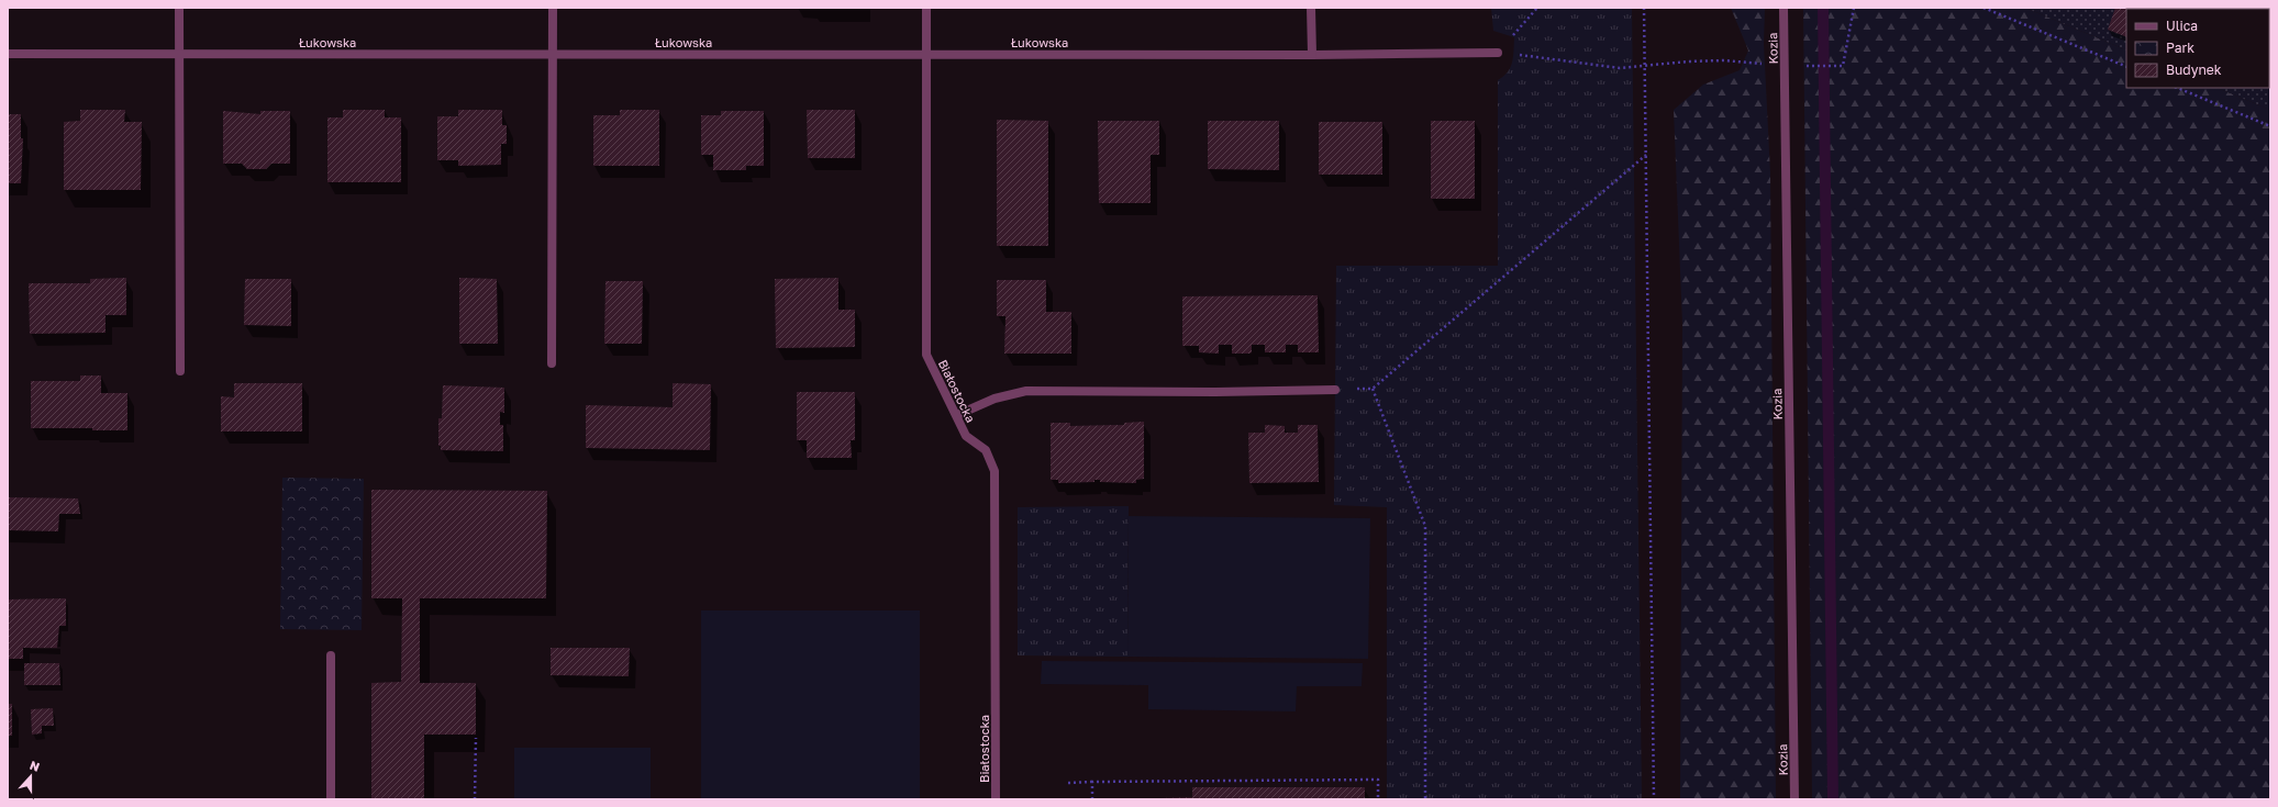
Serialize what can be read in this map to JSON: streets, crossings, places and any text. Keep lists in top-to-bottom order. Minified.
{"streets":{"street":["Łukowska","Kozia","Białostocka"]},"crossings":[["Łukowska","Białostocka"]],"legend":["Ulica","Park","Budynek"],"north":"top"}
